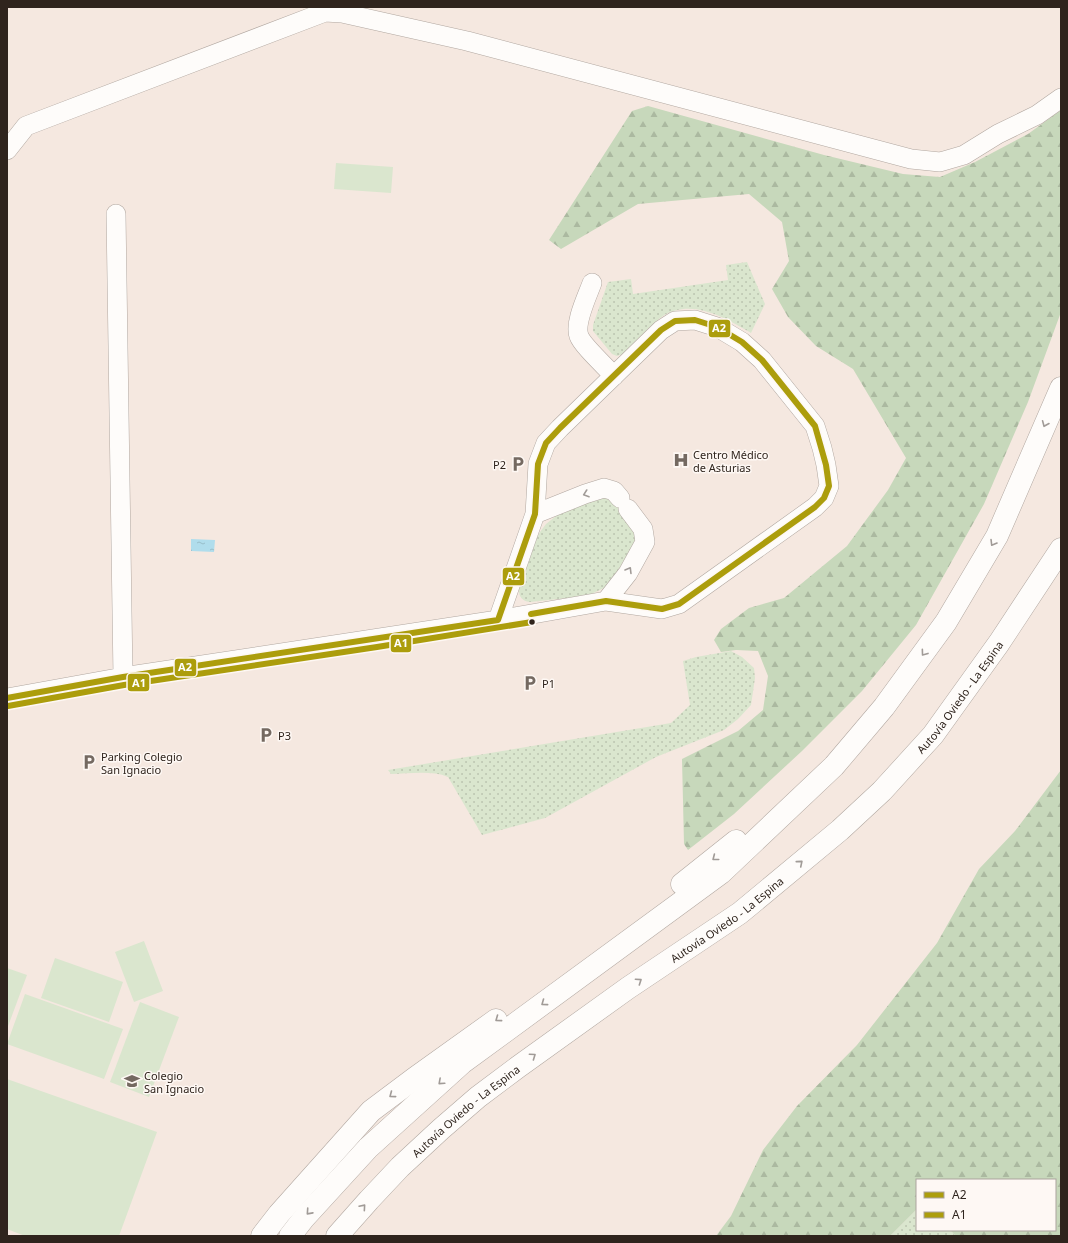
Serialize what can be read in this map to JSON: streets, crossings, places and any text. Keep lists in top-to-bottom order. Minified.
{"streets":{"highway":["Autovía Oviedo - La Espina"]},"places":{"hospital":["Centro Médico de Asturias"],"parking":["P2","P1","P3","Parking Colegio San Ignacio"],"school or university":["Colegio San Ignacio"]},"lines":["transit line A2","transit line A1"],"legend":["A2","A1"]}
